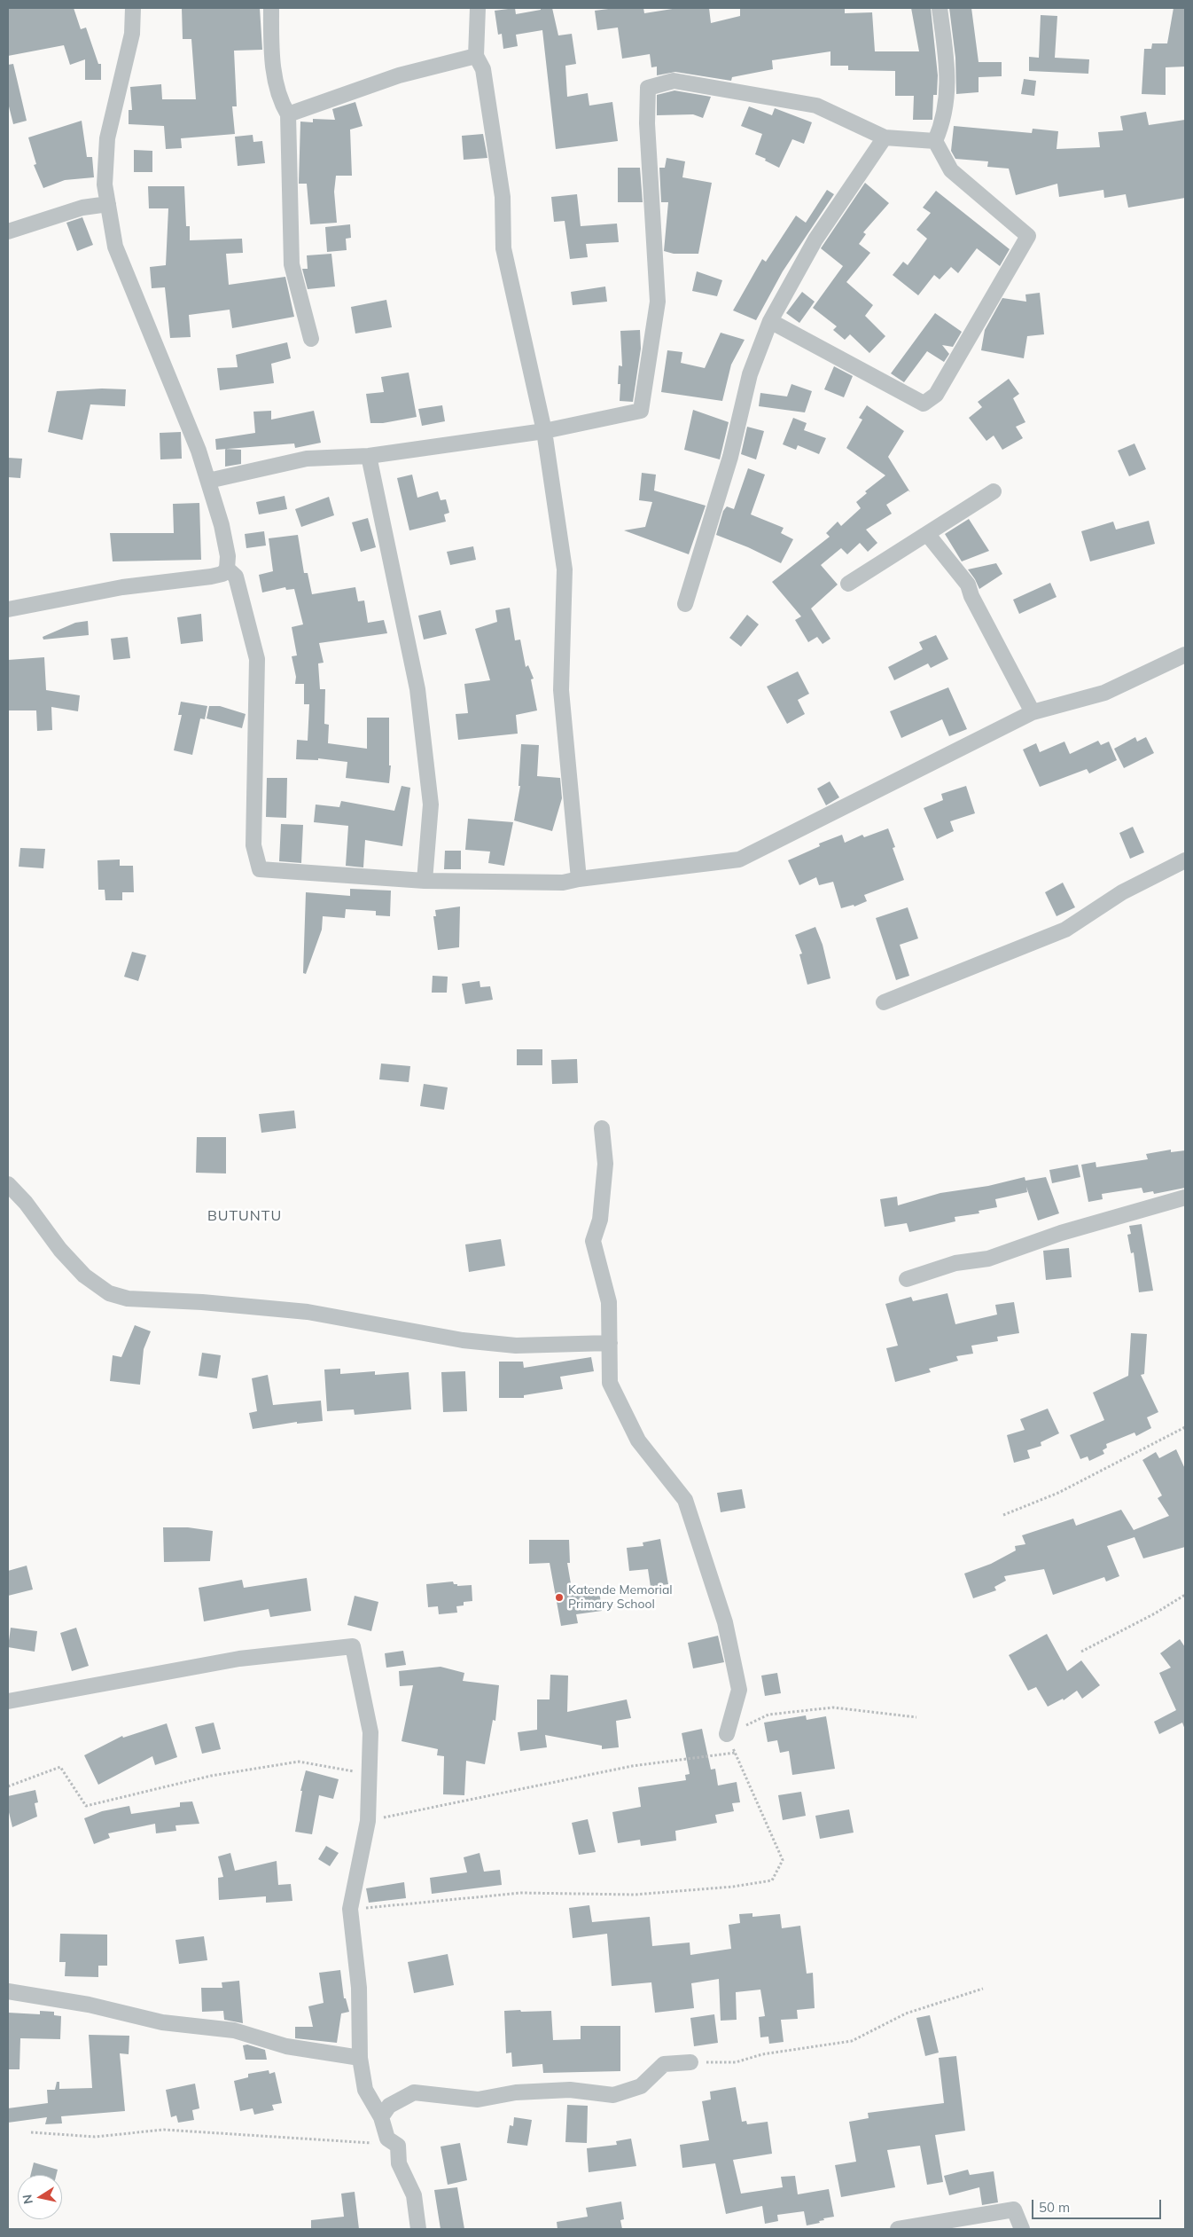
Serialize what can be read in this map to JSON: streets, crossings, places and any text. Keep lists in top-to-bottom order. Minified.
{"districts":["BUTUNTU"],"places":["Katende Memorial Primary School"],"scale_bar":"50 m","north":"left"}
